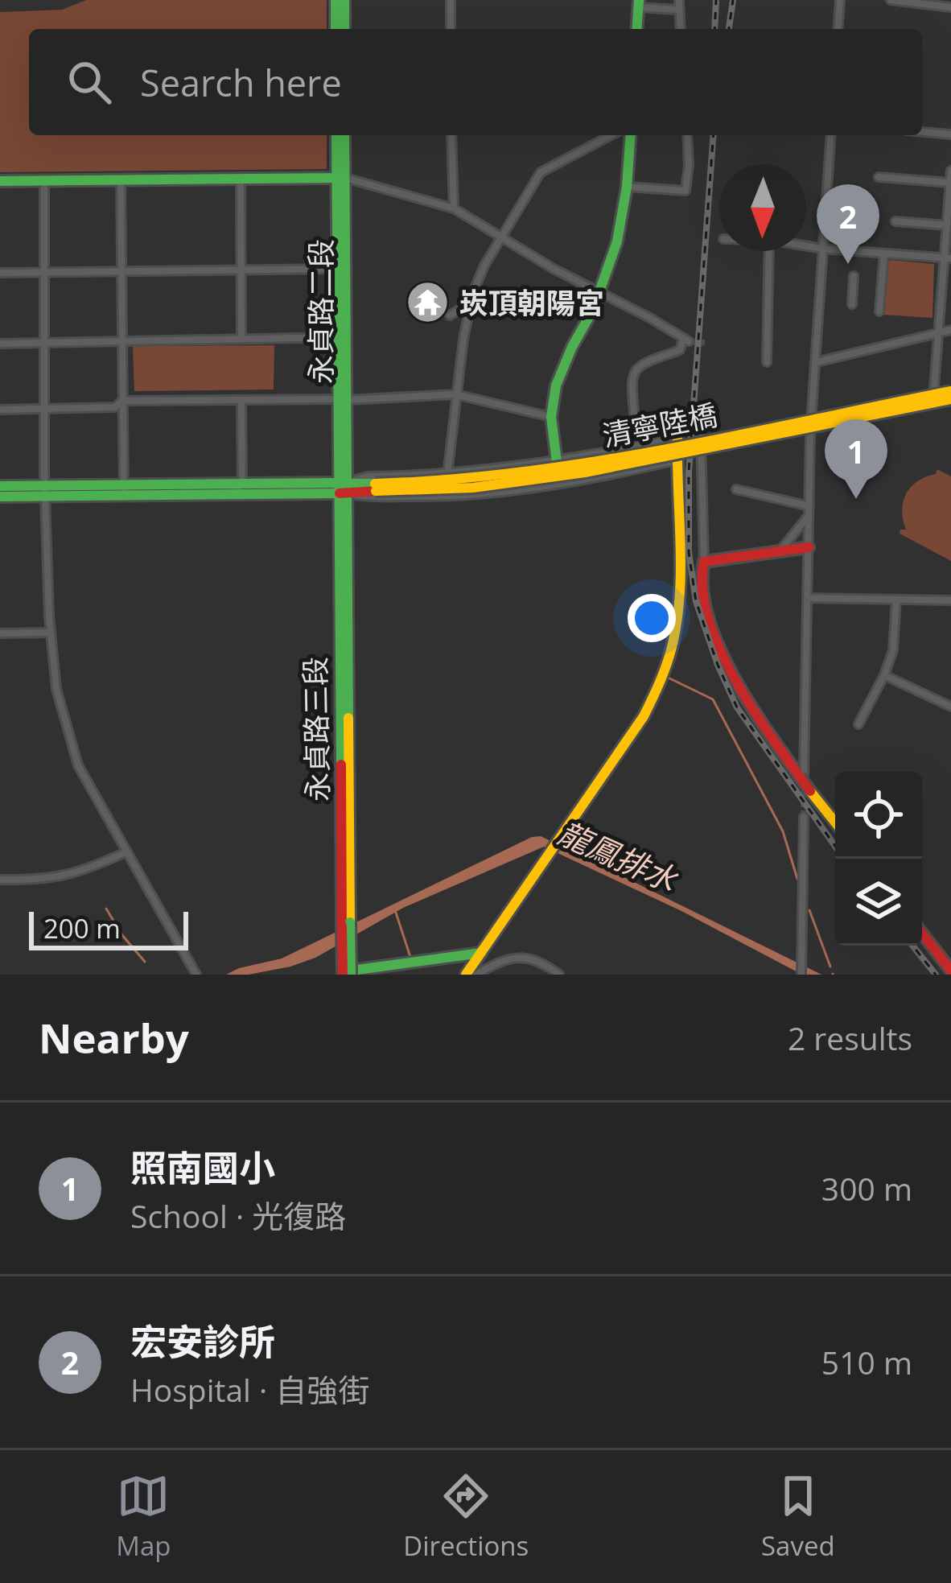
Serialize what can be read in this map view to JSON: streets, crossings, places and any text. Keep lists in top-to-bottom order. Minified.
{"streets":{"street":["永貞路二段","清寧陸橋","永貞路三段"]},"crossings":[["永貞路二段","永貞路三段"]],"water":["龍鳳排水"],"places":{"temple":["崁頂朝陽宮"]},"scale_bar":"200 m","north":"bottom","page":{"search":"Search here","pins":["2","1"],"scale":"200 m","heading":["Nearby","2 results"],"list":[{"mark":"1","name":"照南國小","note":"School · 光復路","value":"300 m"},{"mark":"2","name":"宏安診所","note":"Hospital · 自強街","value":"510 m"}],"nav":["Map","Directions","Saved"]}}
